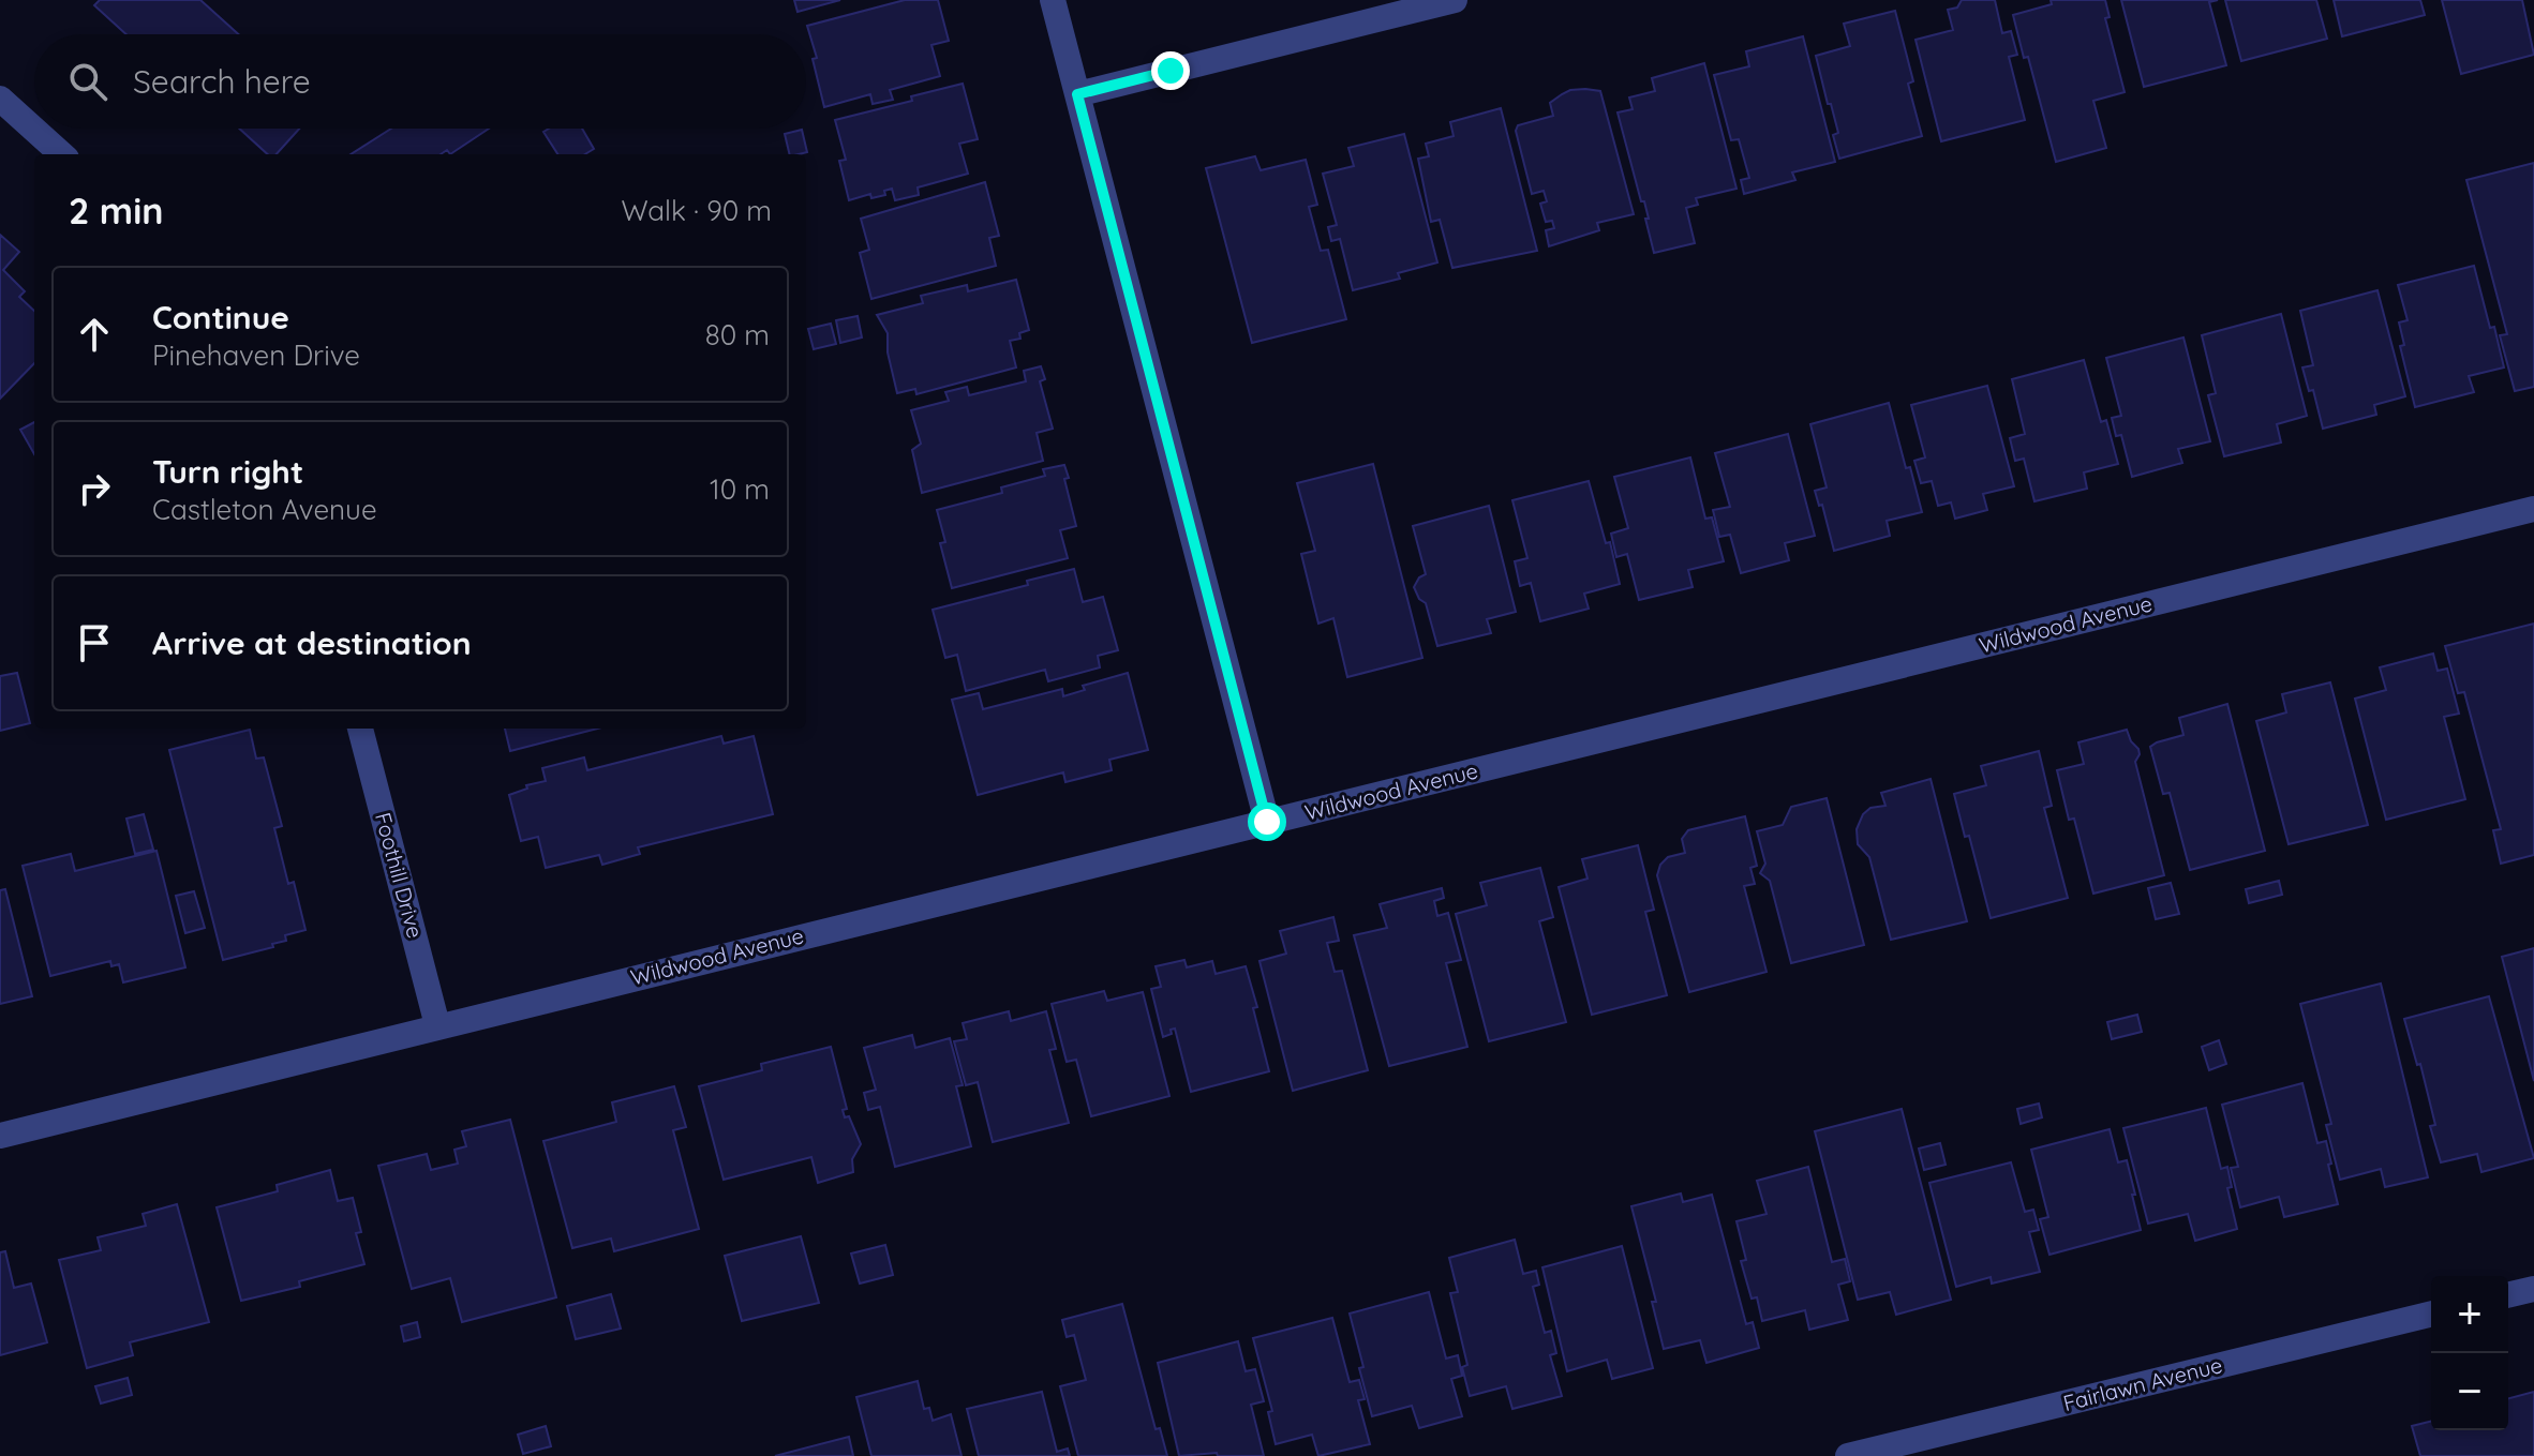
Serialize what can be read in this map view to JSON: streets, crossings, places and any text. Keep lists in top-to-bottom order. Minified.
{"streets":{"street":["Wildwood Avenue","Foothill Drive","Fairlawn Avenue"]},"crossings":[["Wildwood Avenue","Foothill Drive"]],"page":{"search":"Search here","heading":["2 min","Walk · 90 m"],"list":[["Continue","Pinehaven Drive","80 m"],["Turn right","Castleton Avenue","10 m"],"Arrive at destination"],"map_buttons":["+","−"]}}
